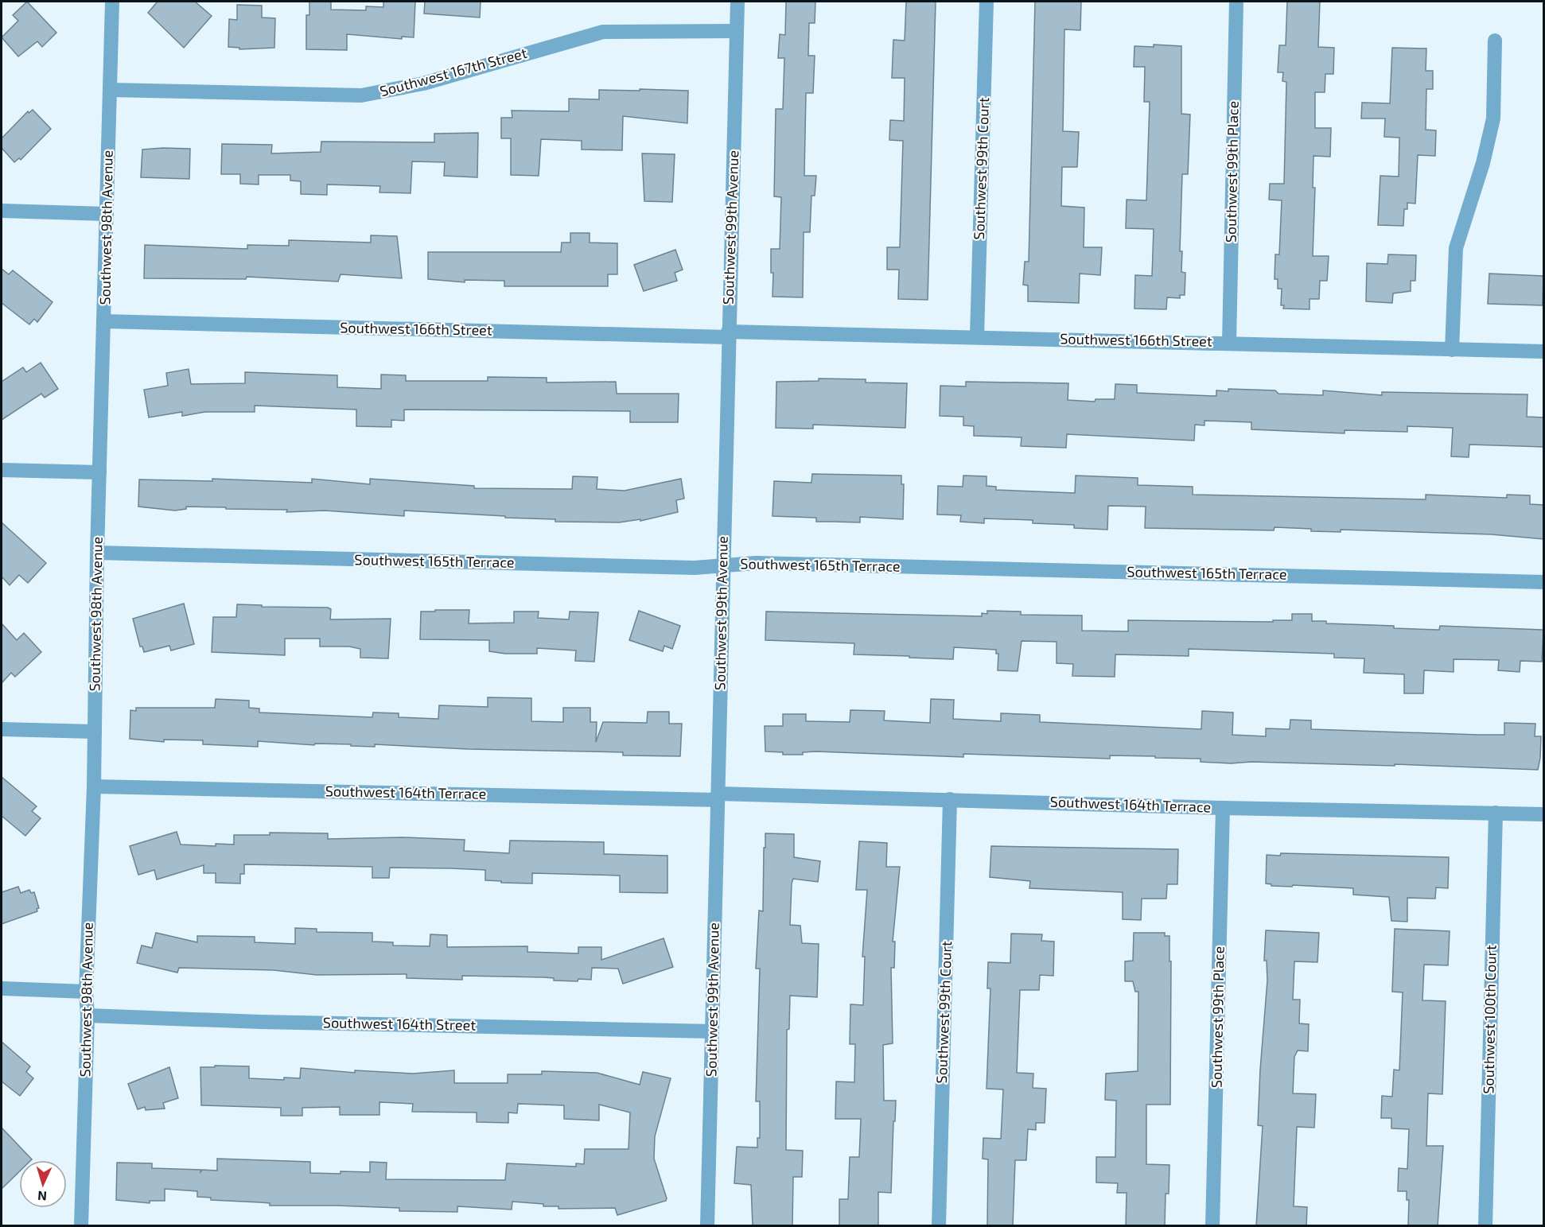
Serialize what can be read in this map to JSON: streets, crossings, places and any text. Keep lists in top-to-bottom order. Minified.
{"streets":{"street":["Southwest 167th Street","Southwest 99th Court","Southwest 99th Place","Southwest 98th Avenue","Southwest 99th Avenue","Southwest 166th Street","Southwest 165th Terrace","Southwest 164th Terrace","Southwest 100th Court","Southwest 164th Street"]},"crossings":[["Southwest 167th Street","Southwest 98th Avenue"],["Southwest 167th Street","Southwest 99th Avenue"],["Southwest 99th Court","Southwest 166th Street"],["Southwest 99th Court","Southwest 164th Terrace"],["Southwest 99th Place","Southwest 166th Street"],["Southwest 99th Place","Southwest 164th Terrace"],["Southwest 98th Avenue","Southwest 166th Street"],["Southwest 98th Avenue","Southwest 165th Terrace"],["Southwest 98th Avenue","Southwest 164th Terrace"],["Southwest 98th Avenue","Southwest 164th Street"],["Southwest 99th Avenue","Southwest 166th Street"],["Southwest 99th Avenue","Southwest 165th Terrace"],["Southwest 99th Avenue","Southwest 164th Terrace"],["Southwest 99th Avenue","Southwest 164th Street"],["Southwest 164th Terrace","Southwest 100th Court"]],"north":"bottom"}
